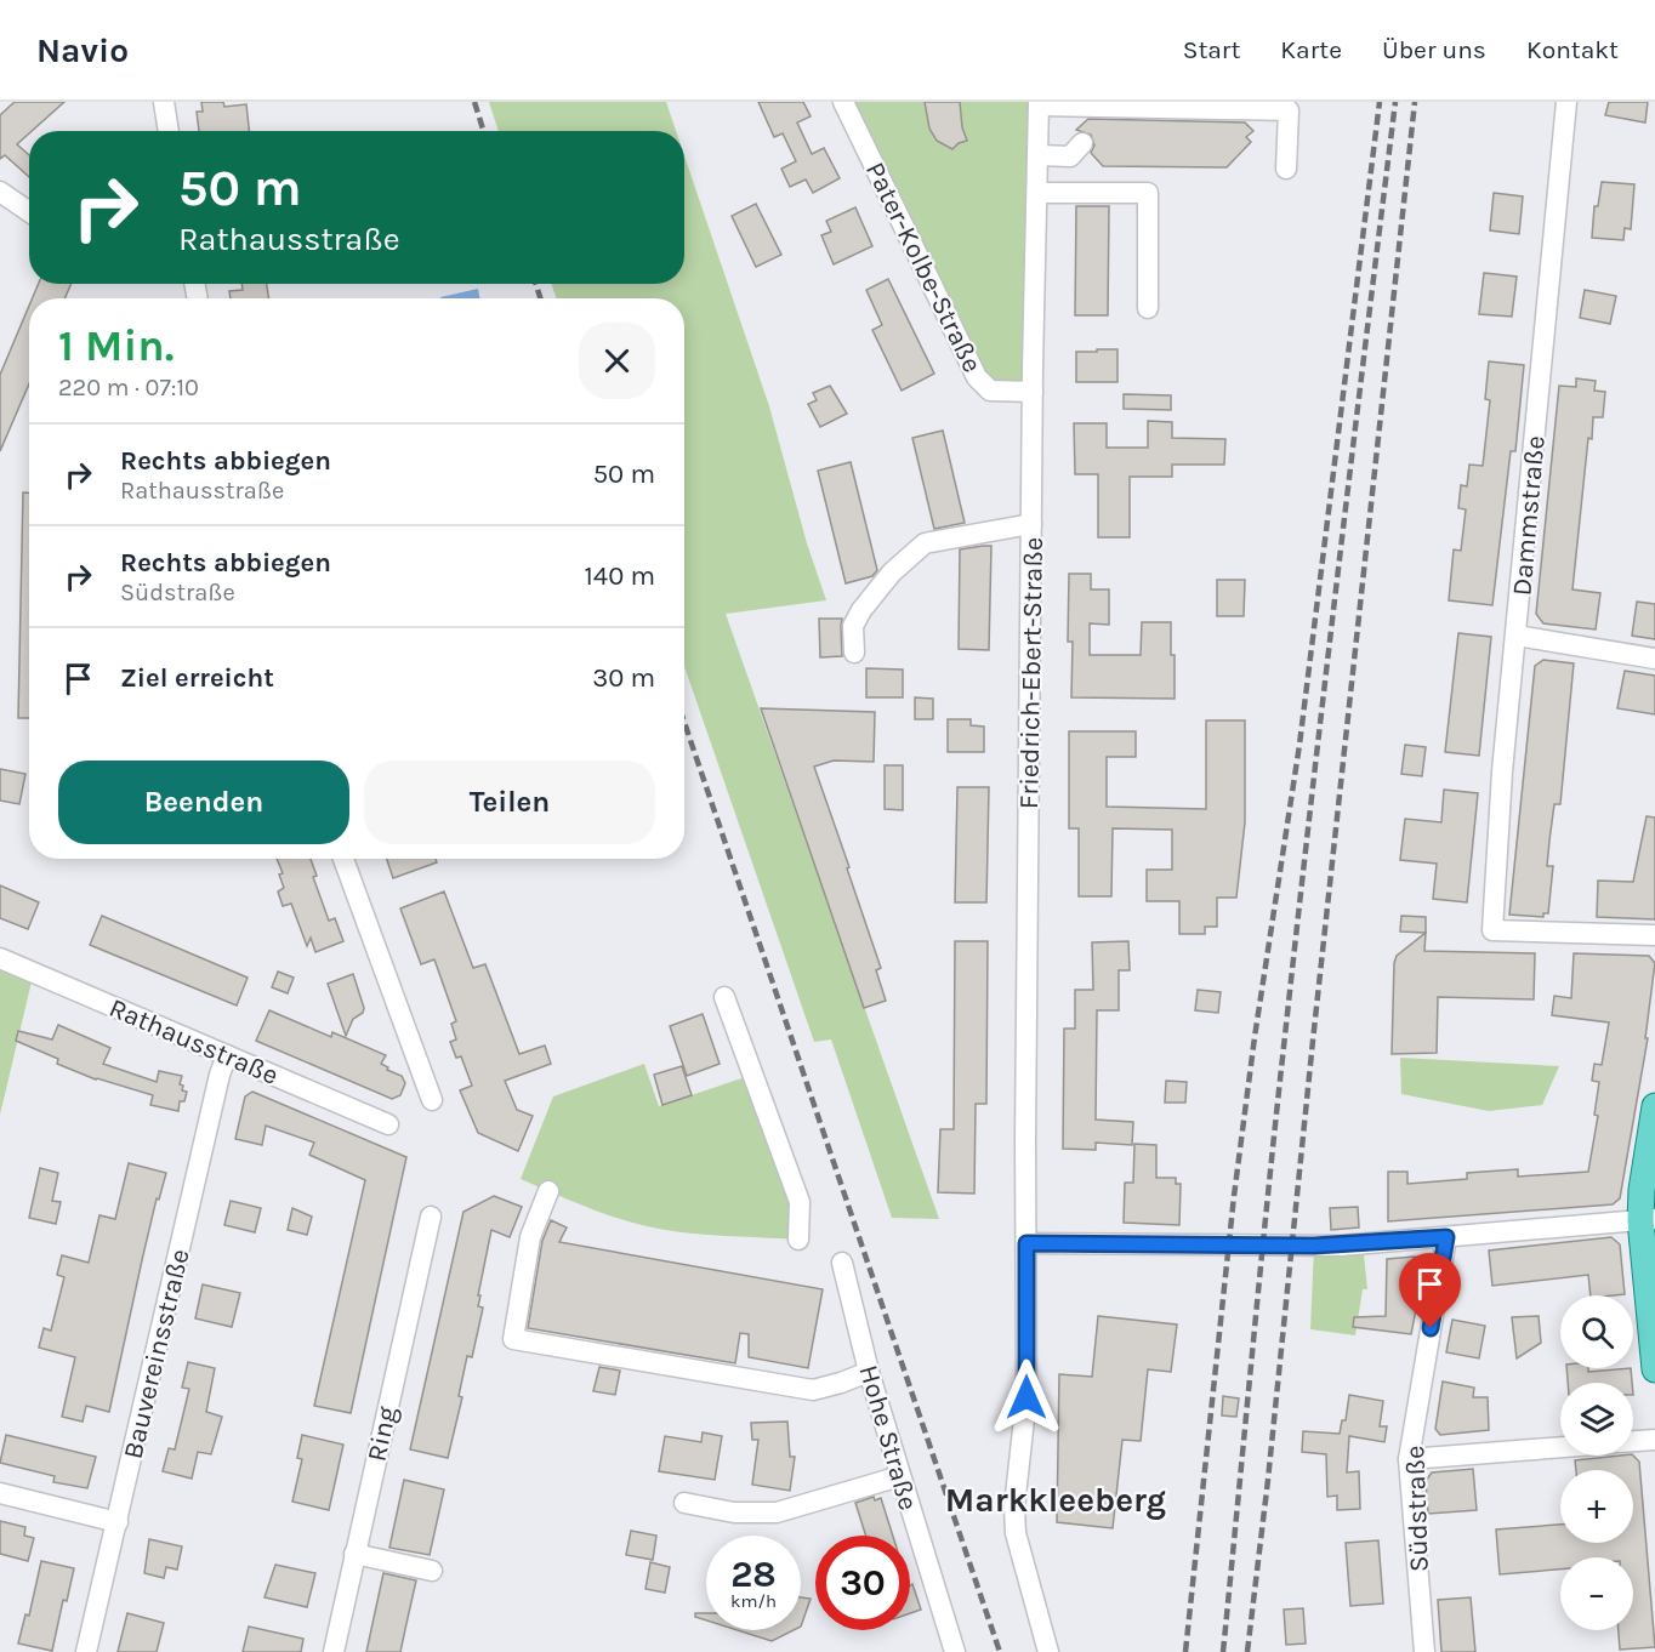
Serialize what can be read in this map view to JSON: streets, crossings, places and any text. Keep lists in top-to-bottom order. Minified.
{"streets":{"street":["Pater-Kolbe-Straße","Dammstraße","Friedrich-Ebert-Straße","Rathausstraße","Bauvereinsstraße","Ring","Hohe Straße","Südstraße"]},"crossings":[["Pater-Kolbe-Straße","Friedrich-Ebert-Straße"],["Rathausstraße","Bauvereinsstraße"]],"districts":["Markkleeberg"],"page":{"header":"Navio","nav":["Start","Karte","Über uns","Kontakt"],"turn":["50 m","Rathausstraße"],"heading":["1 Min.","220 m · 07:10"],"list":[{"name":"Rechts abbiegen","note":"Rathausstraße","value":"50 m"},{"name":"Rechts abbiegen","note":"Südstraße","value":"140 m"},{"name":"Ziel erreicht","value":"30 m"}],"buttons":["Beenden","Teilen"],"map_buttons":["+","−"],"speed":"28 km/h","limit":"30"}}
